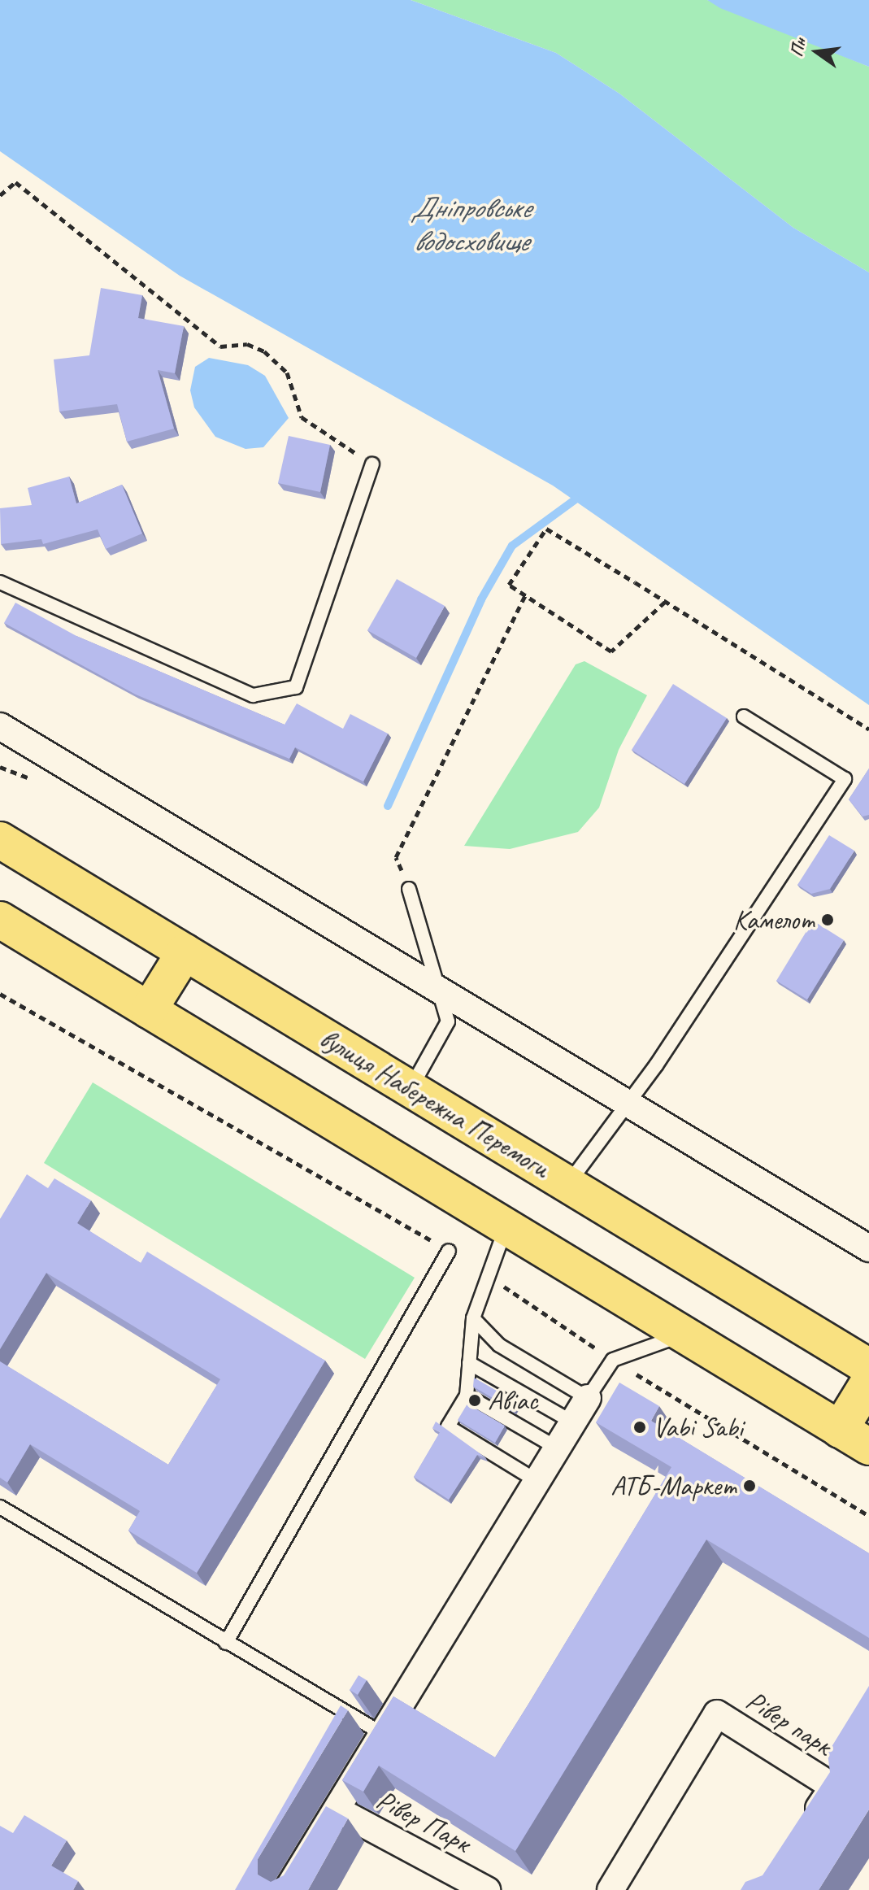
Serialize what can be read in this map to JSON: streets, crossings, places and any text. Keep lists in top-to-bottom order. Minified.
{"streets":{"main road":["вулиця Набережна Перемоги"],"street":["Рівер парк","Рівер Парк"]},"water":["Дніпровське водосховище"],"places":["Камелот","Авіас","Vabi Sabi","АТБ-Маркет"],"north":"left"}
